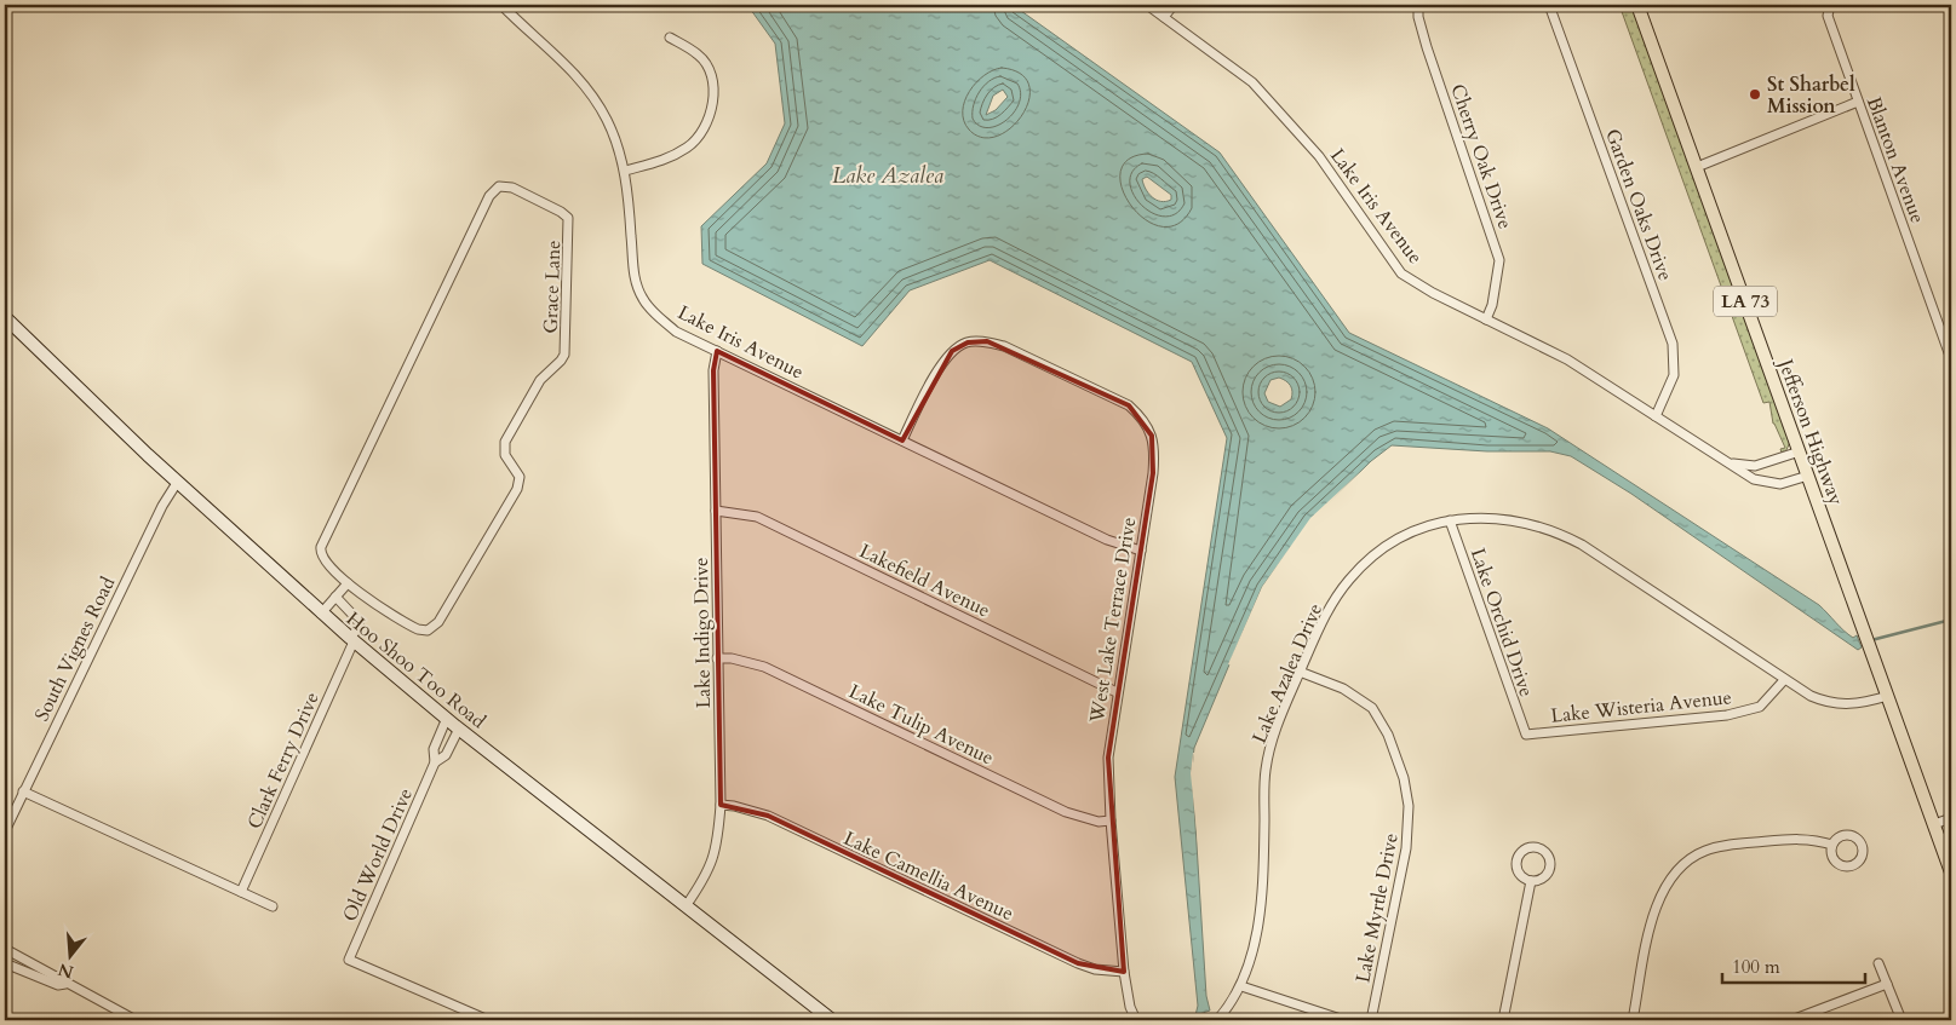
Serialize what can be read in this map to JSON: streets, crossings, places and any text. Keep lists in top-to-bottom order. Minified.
{"streets":{"main road":["LA 73","Jefferson Highway"],"street":["Cherry Oak Drive","Blanton Avenue","Garden Oaks Drive","Lake Iris Avenue","Grace Lane","Lakefield Avenue","West Lake Terrace Drive","Lake Orchid Drive","Lake Indigo Drive","South Vignes Road","Hoo Shoo Too Road","Lake Azalea Drive","Lake Wisteria Avenue","Lake Tulip Avenue","Clark Ferry Drive","Old World Drive","Lake Camellia Avenue","Lake Myrtle Drive"]},"crossings":[["Cherry Oak Drive","Lake Iris Avenue"],["Garden Oaks Drive","Lake Iris Avenue"],["Lake Iris Avenue","Jefferson Highway"],["Lake Iris Avenue","West Lake Terrace Drive"],["Lake Iris Avenue","Lake Indigo Drive"],["Jefferson Highway","Lake Azalea Drive"],["Lakefield Avenue","West Lake Terrace Drive"],["Lakefield Avenue","Lake Indigo Drive"],["West Lake Terrace Drive","Lake Tulip Avenue"],["West Lake Terrace Drive","Lake Camellia Avenue"],["Lake Orchid Drive","Lake Azalea Drive"],["Lake Orchid Drive","Lake Wisteria Avenue"],["Lake Indigo Drive","Hoo Shoo Too Road"],["Lake Indigo Drive","Lake Tulip Avenue"],["Lake Indigo Drive","Lake Camellia Avenue"],["South Vignes Road","Hoo Shoo Too Road"],["Hoo Shoo Too Road","Clark Ferry Drive"],["Hoo Shoo Too Road","Old World Drive"],["Lake Azalea Drive","Lake Wisteria Avenue"],["Lake Azalea Drive","Lake Myrtle Drive"]],"water":["Lake Azalea"],"places":["St Sharbel Mission"],"scale_bar":"100 m","north":"bottom"}
